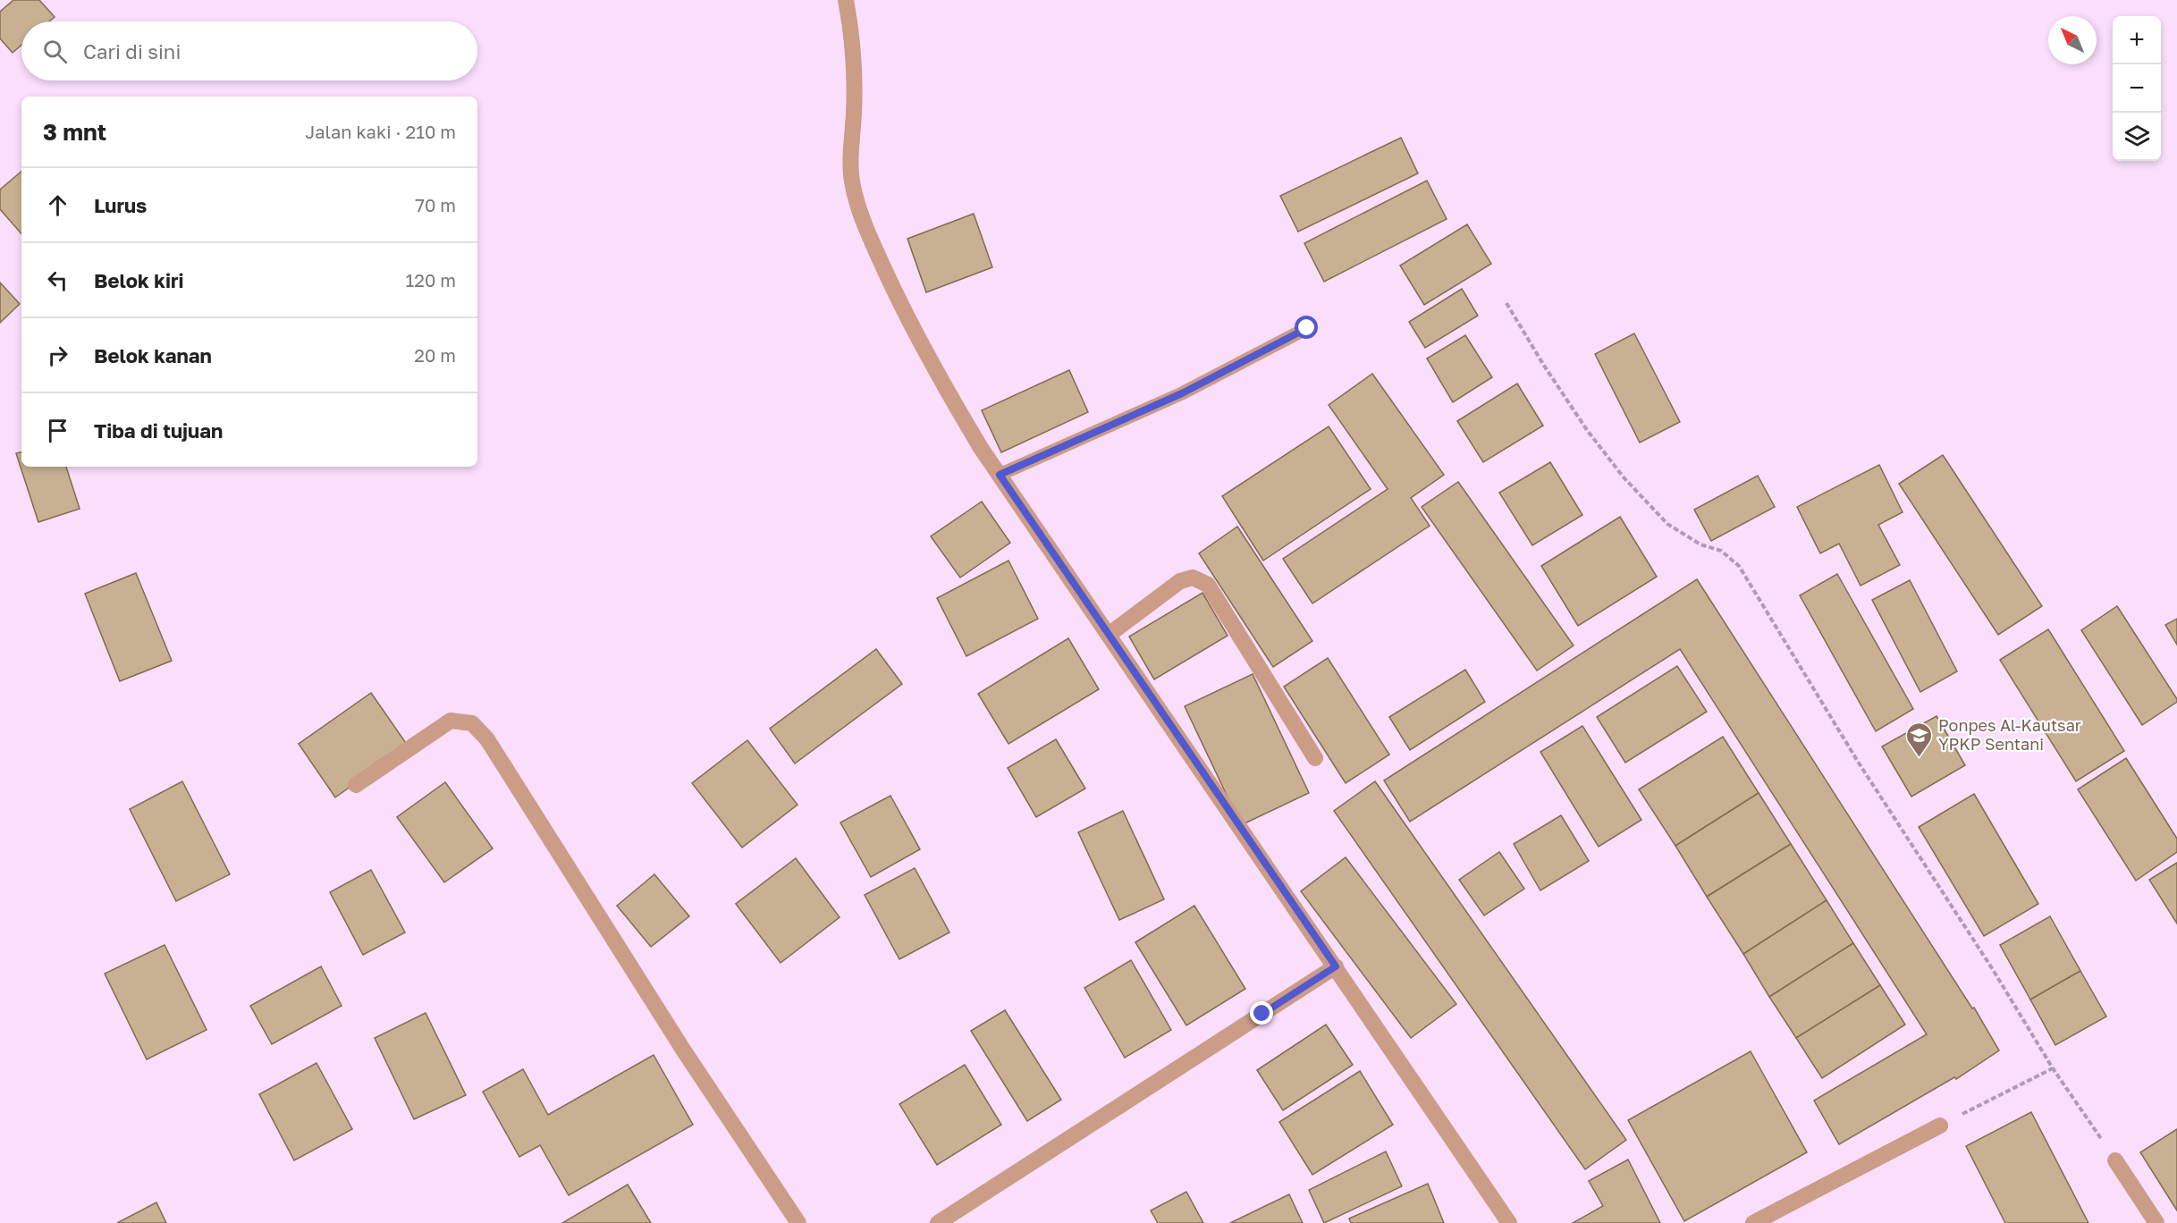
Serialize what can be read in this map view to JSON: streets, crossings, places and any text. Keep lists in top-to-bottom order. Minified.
{"places":{"school or university":["Ponpes Al-Kautsar YPKP Sentani"]},"north":"top left","page":{"map_buttons":["+","−"],"search":"Cari di sini","heading":["3 mnt","Jalan kaki · 210 m"],"list":[["Lurus","70 m"],["Belok kiri","120 m"],["Belok kanan","20 m"],"Tiba di tujuan"]}}
